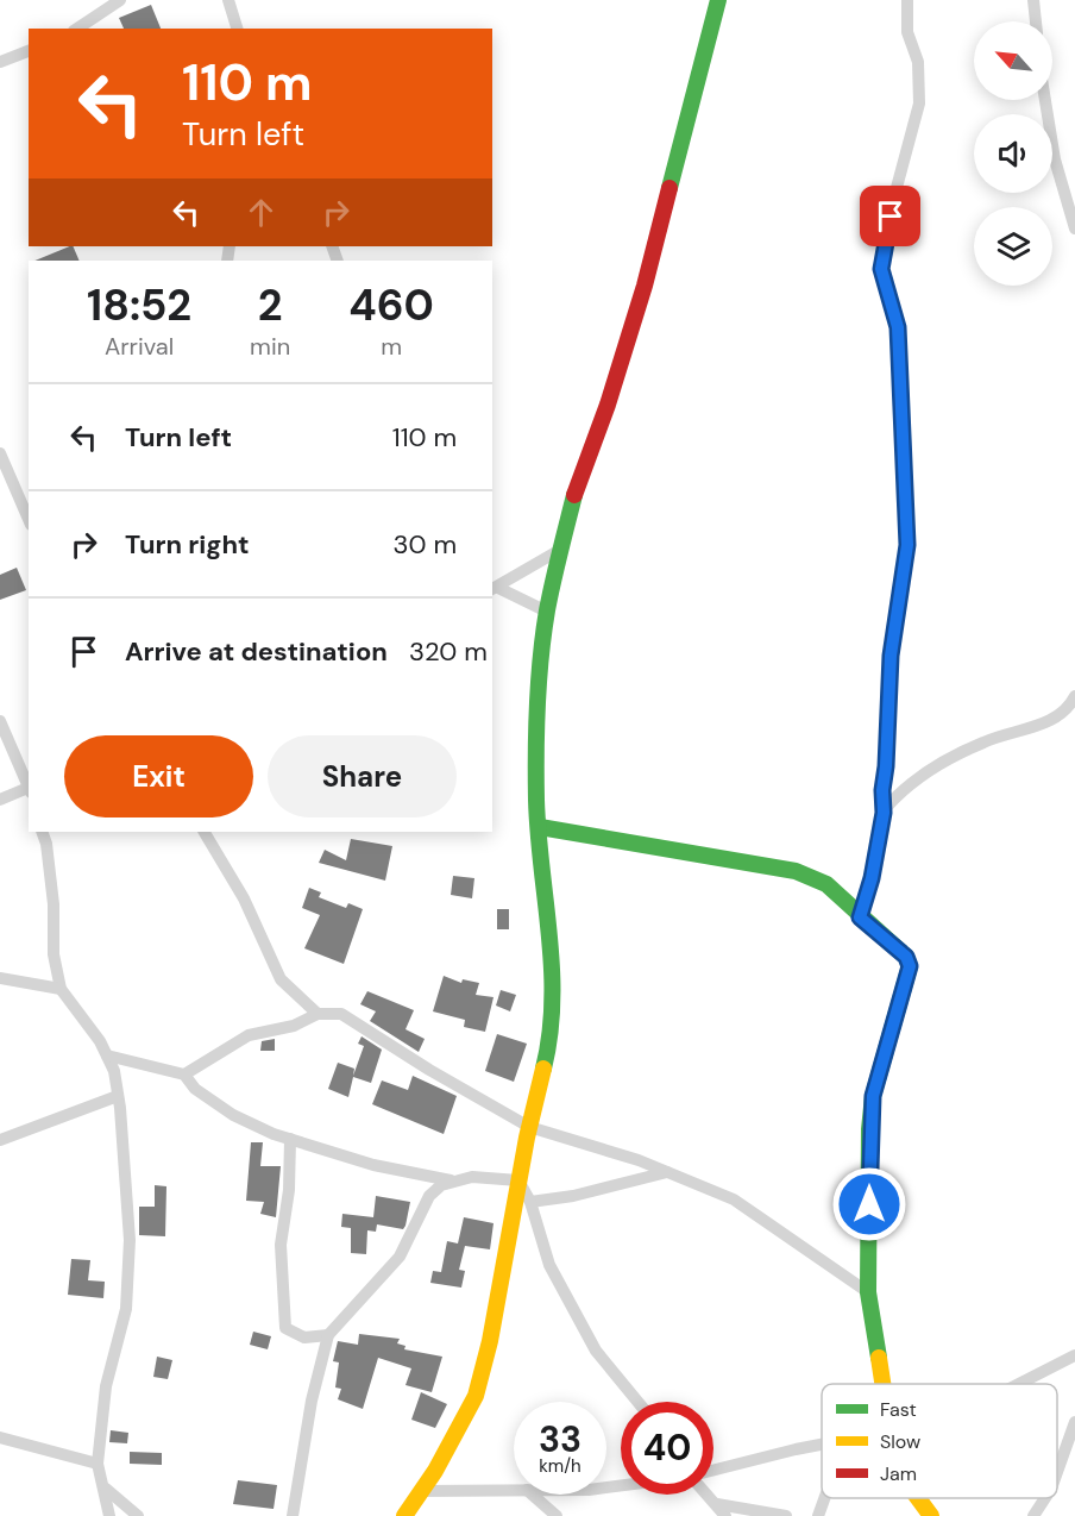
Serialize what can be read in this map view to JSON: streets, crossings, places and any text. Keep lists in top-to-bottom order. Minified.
{"legend":["Fast","Slow","Jam"],"north":"top left","page":{"turn":["110 m","Turn left"],"eta":["18:52","Arrival","2","min","460","m"],"list":[{"name":"Turn left","value":"110 m"},{"name":"Turn right","value":"30 m"},{"name":"Arrive at destination","value":"320 m"}],"buttons":["Exit","Share"],"speed":"33 km/h","limit":"40"}}
